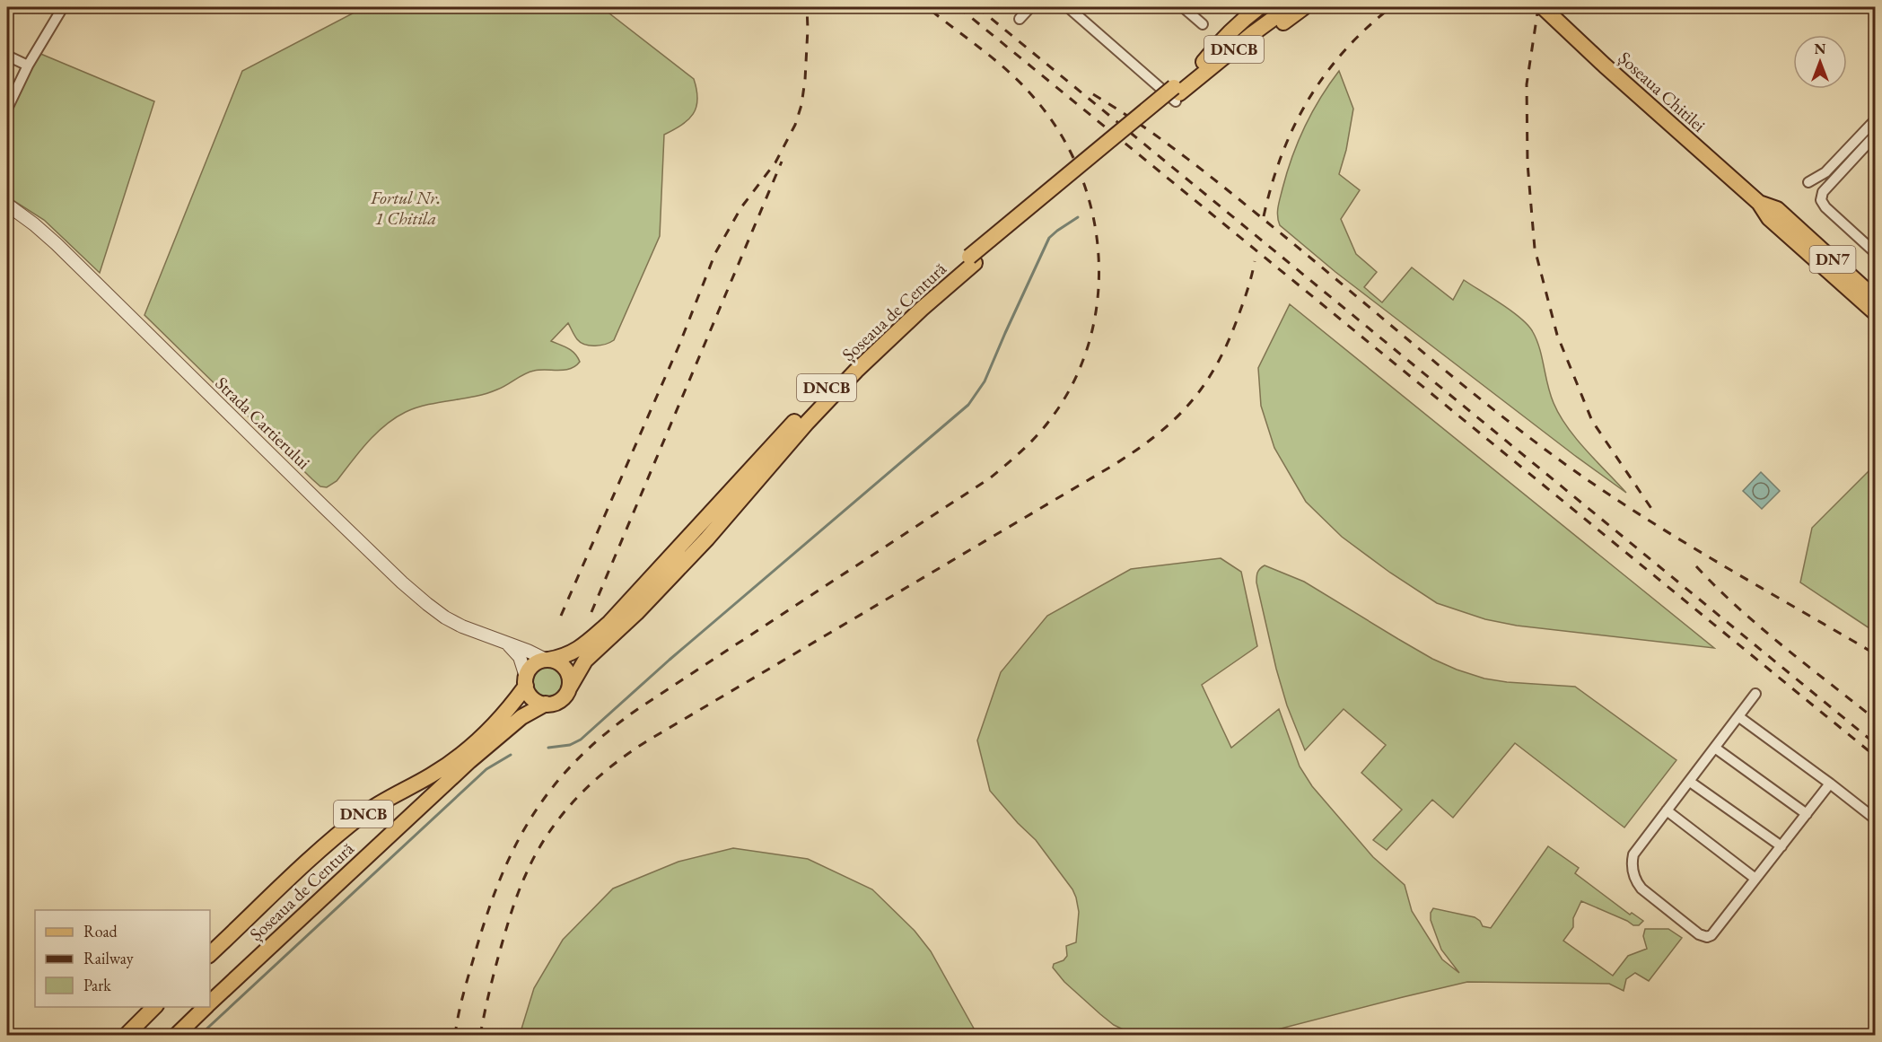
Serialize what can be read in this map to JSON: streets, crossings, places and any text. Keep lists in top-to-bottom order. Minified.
{"streets":{"main road":["DNCB","Șoseaua Chitilei","DN7","Șoseaua de Centură"],"street":["Strada Cartierului"]},"crossings":[["Șoseaua de Centură","Strada Cartierului"]],"parks":["Fortul Nr. 1 Chitila"],"legend":["Road","Railway","Park"],"north":"top"}
